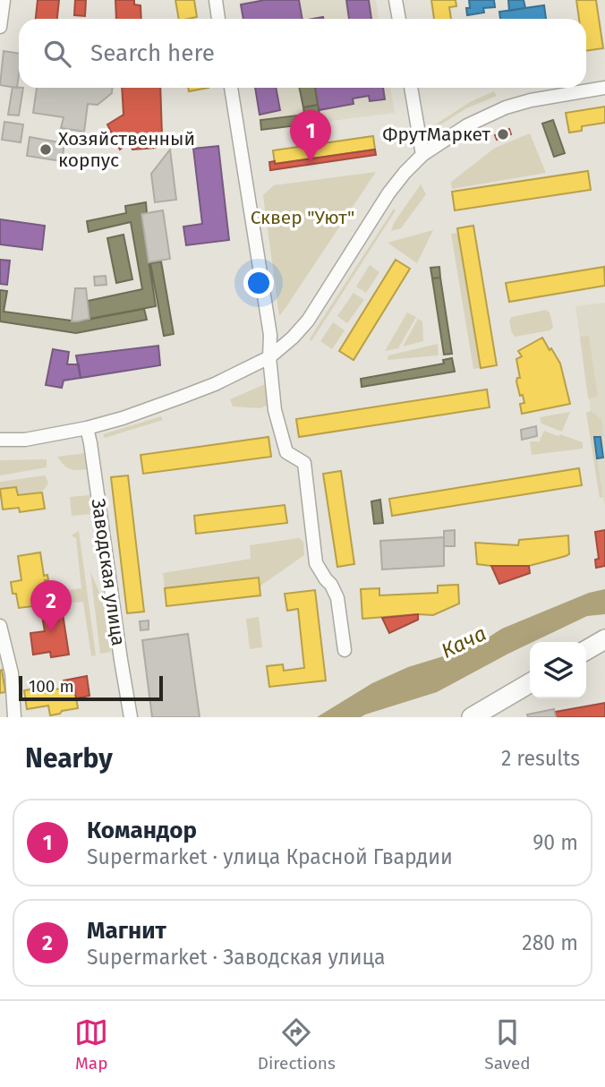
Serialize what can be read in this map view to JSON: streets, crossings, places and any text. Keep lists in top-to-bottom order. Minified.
{"streets":{"street":["Заводская улица"]},"water":["Кача"],"parks":["Сквер \"Уют\""],"places":["ФрутМаркет","Хозяйственный корпус"],"scale_bar":"100 m","page":{"search":"Search here","pins":["1","2"],"scale":"100 m","heading":["Nearby","2 results"],"list":[{"mark":"1","name":"Командор","note":"Supermarket · улица Красной Гвардии","value":"90 m"},{"mark":"2","name":"Магнит","note":"Supermarket · Заводская улица","value":"280 m"}],"nav":["Map","Directions","Saved"]}}
